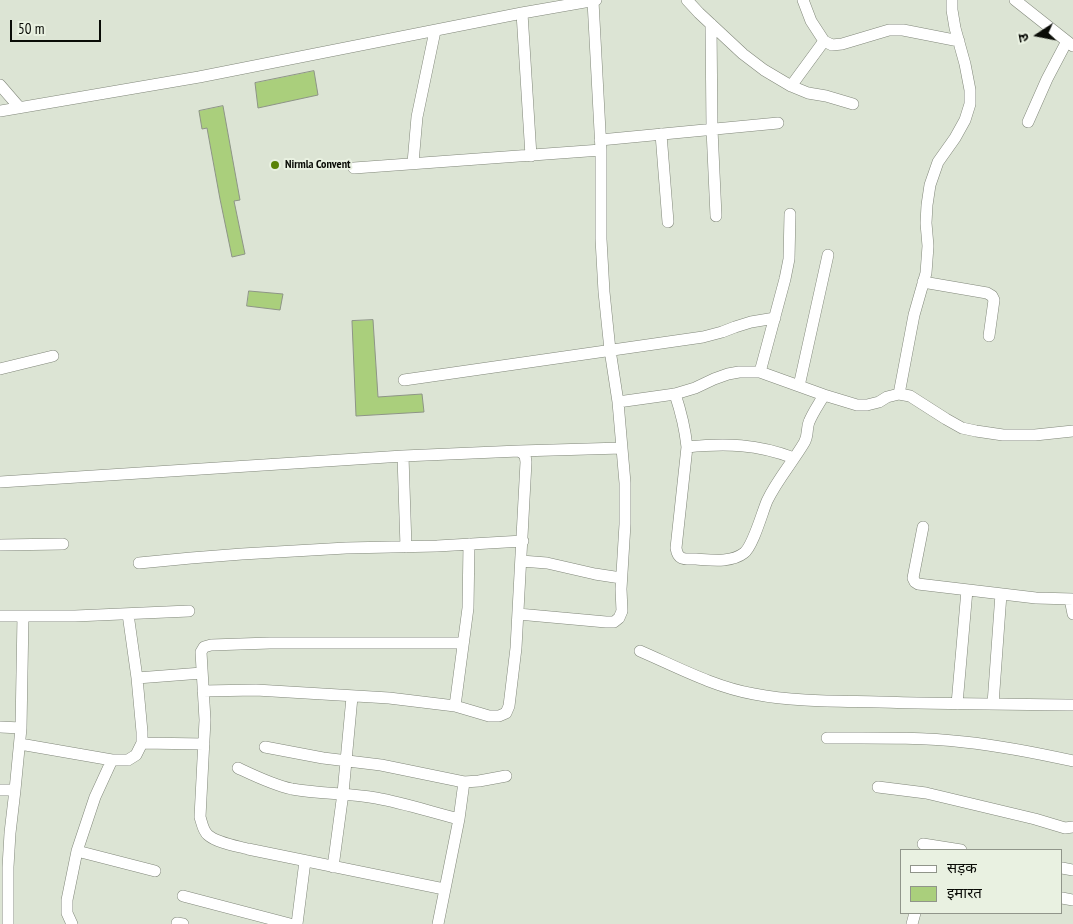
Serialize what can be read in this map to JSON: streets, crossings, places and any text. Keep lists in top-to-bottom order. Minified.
{"places":["Nirmla Convent"],"legend":["सड़क","इमारत"],"scale_bar":"50 m","north":"left"}
